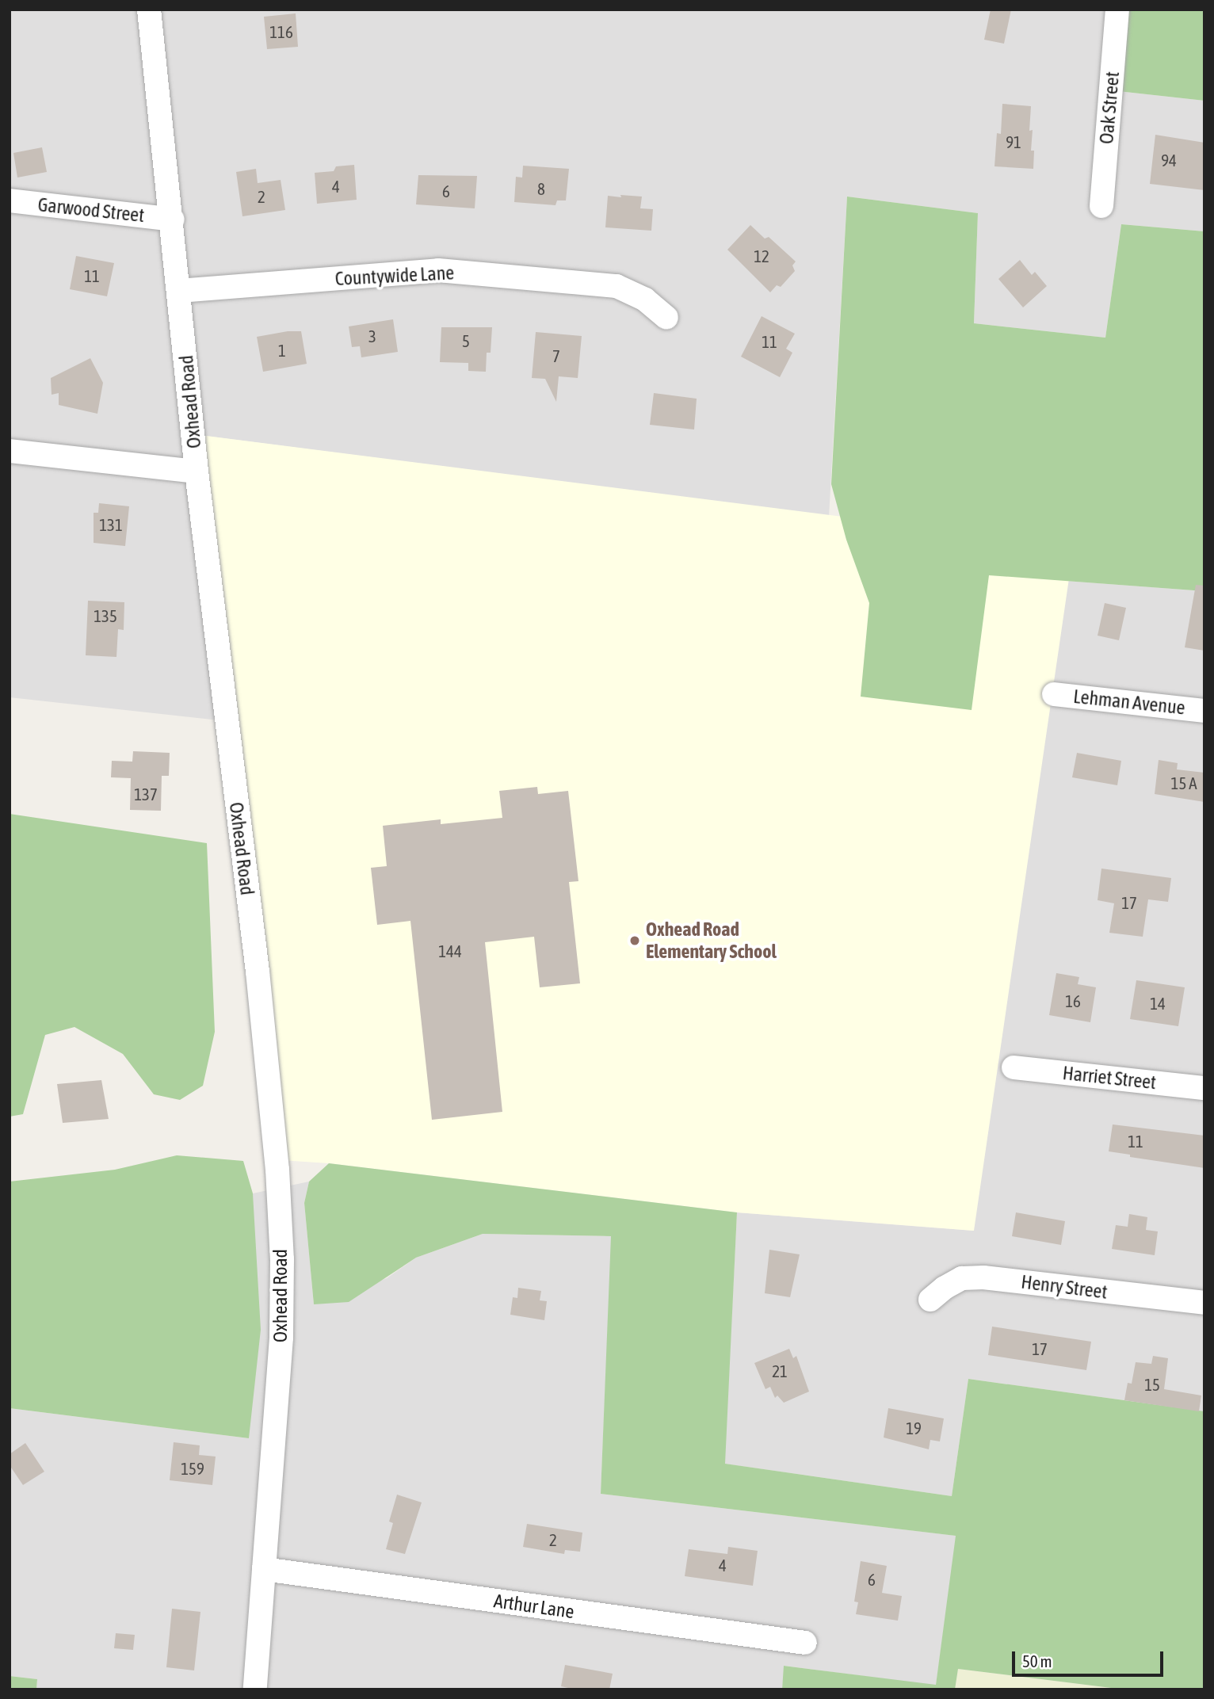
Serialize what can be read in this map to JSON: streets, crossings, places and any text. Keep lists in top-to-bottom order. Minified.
{"streets":{"street":["Oak Street","Garwood Street","Countywide Lane","Oxhead Road","Lehman Avenue","Harriet Street","Henry Street","Arthur Lane"]},"crossings":[["Garwood Street","Oxhead Road"],["Countywide Lane","Oxhead Road"],["Oxhead Road","Arthur Lane"]],"places":["Oxhead Road Elementary School"],"house_numbers":["116","91","94","4","8","6","2","12","11","3","5","11","1","7","131","135","15 A","137","17","144","16","14","11","17","21","15","19","159","2","4","6"],"scale_bar":"50 m"}
